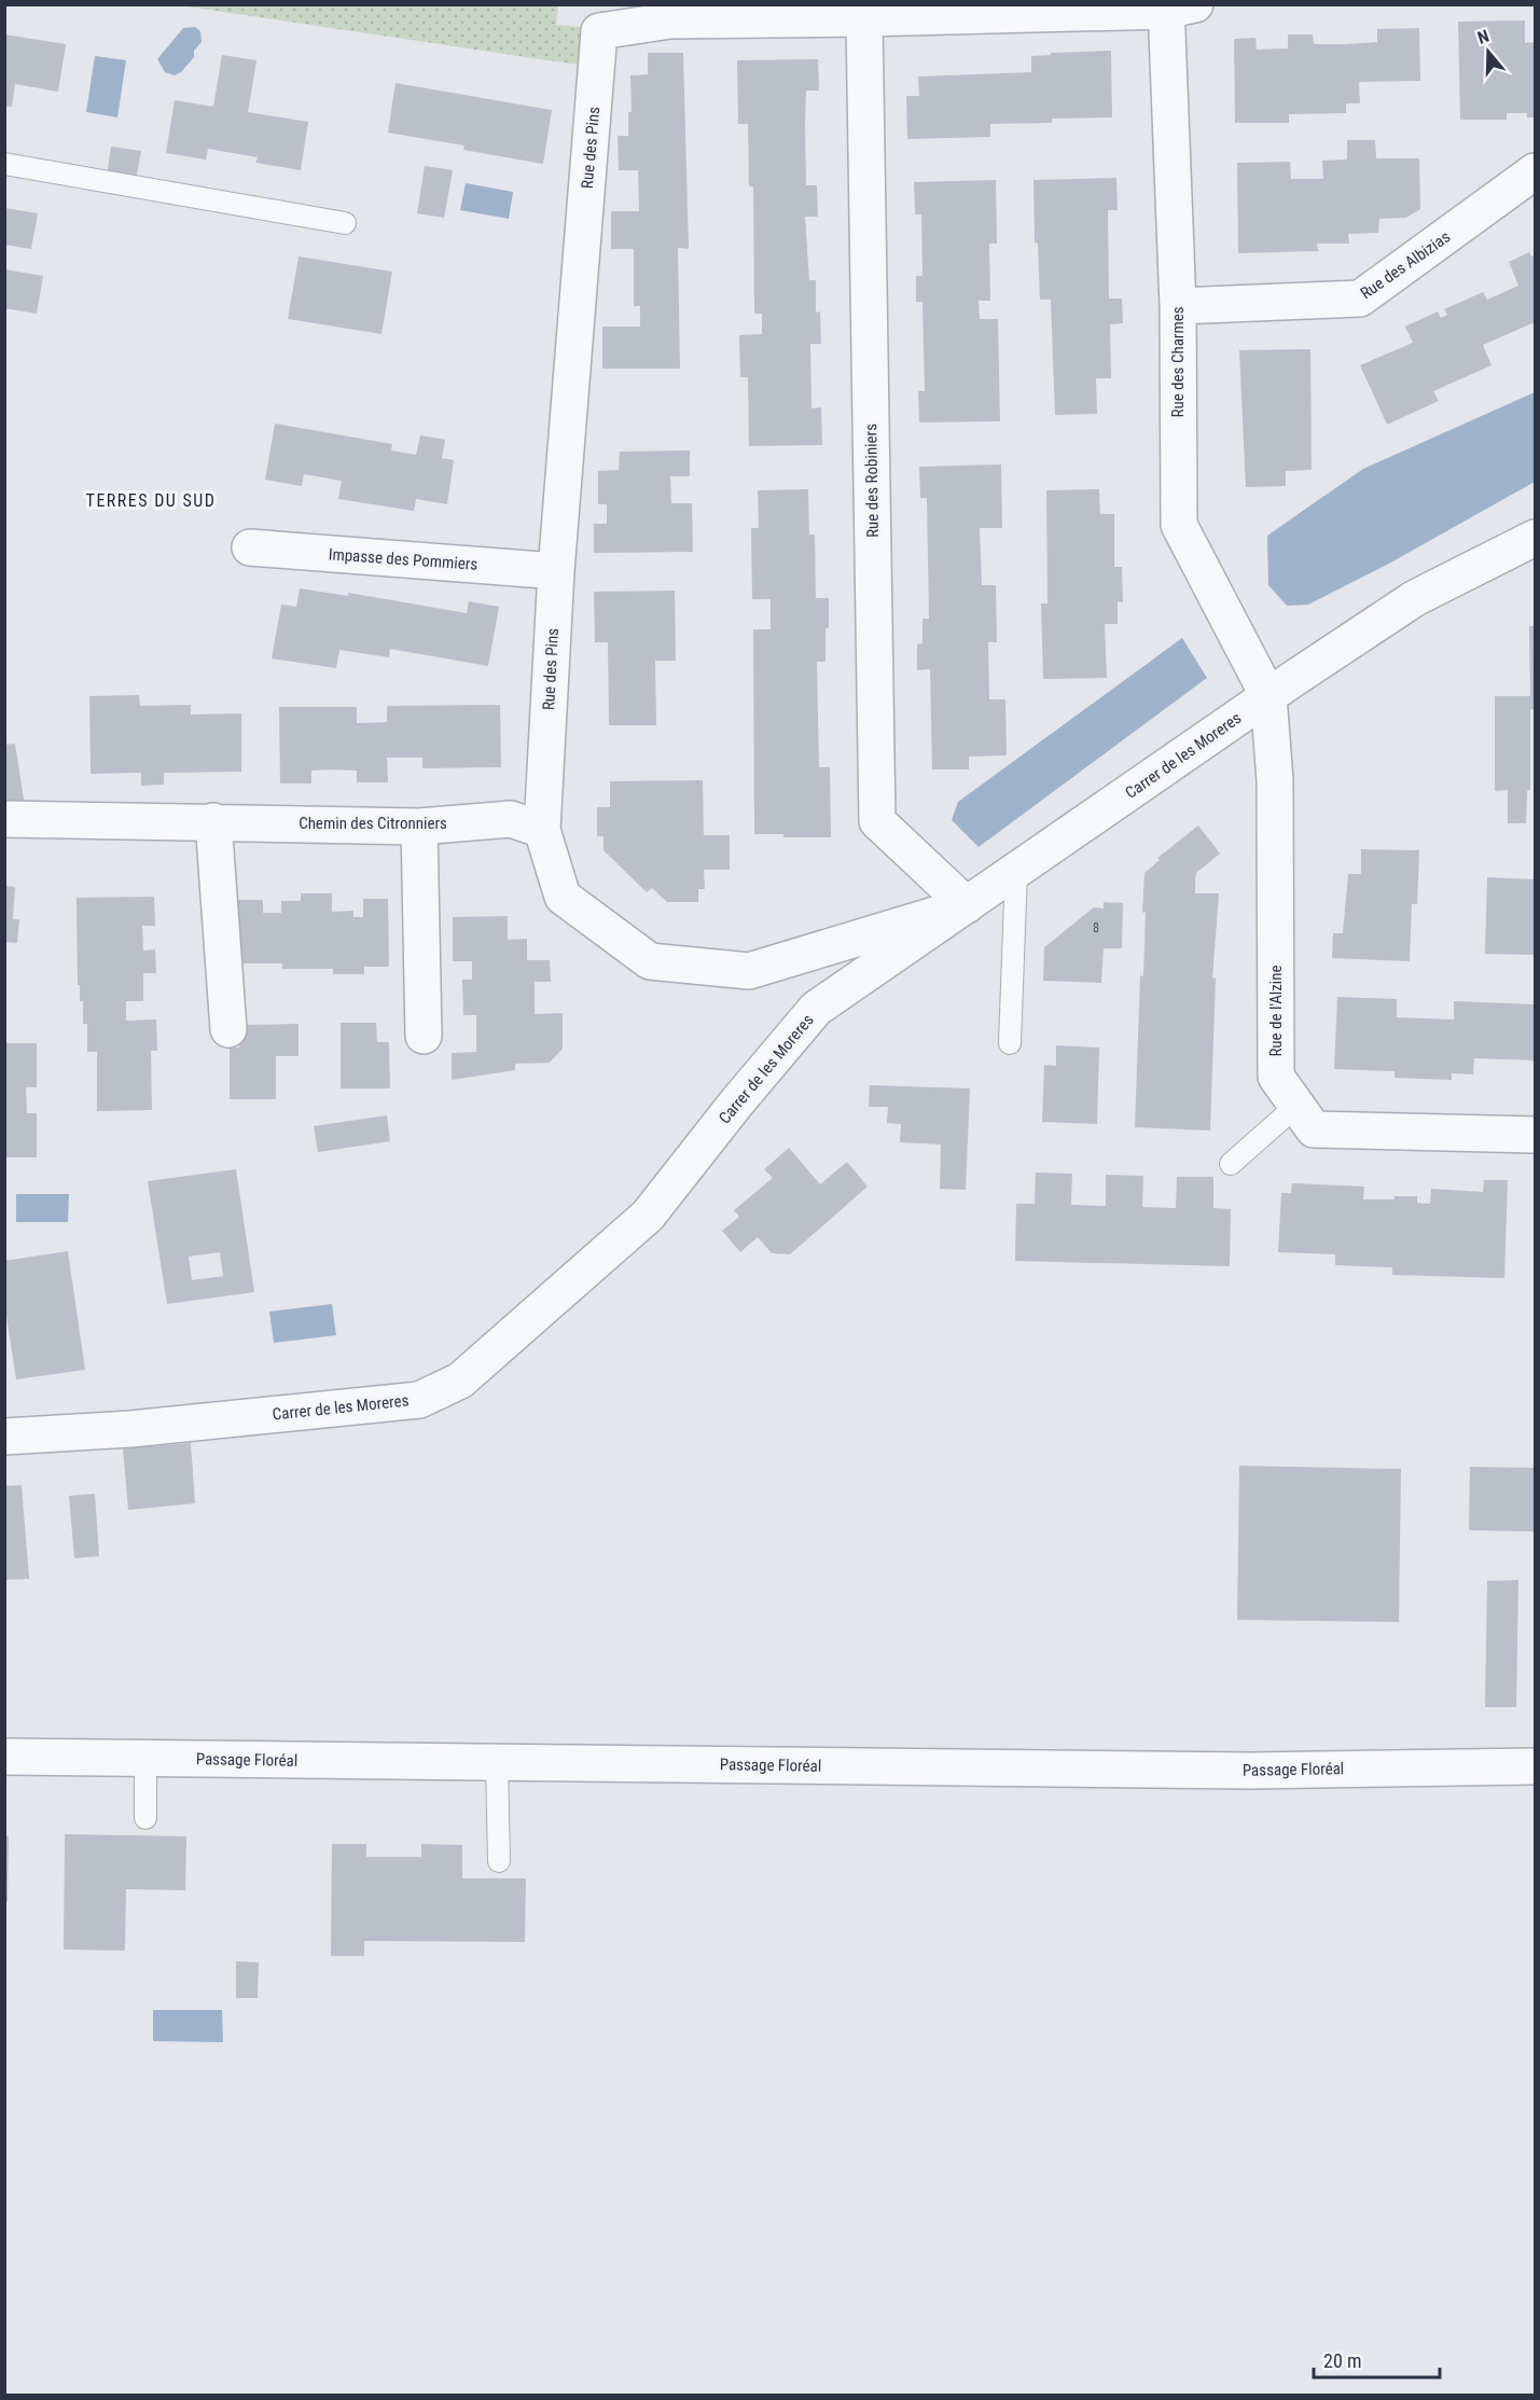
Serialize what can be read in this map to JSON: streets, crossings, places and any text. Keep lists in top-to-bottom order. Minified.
{"streets":{"street":["Rue des Pins","Rue des Albizias","Rue des Charmes","Rue des Robiniers","Impasse des Pommiers","Carrer de les Moreres","Chemin des Citronniers","Rue de l'Alzine","Passage Floréal"]},"crossings":[["Rue des Pins","Rue des Charmes"],["Rue des Pins","Rue des Robiniers"],["Rue des Pins","Impasse des Pommiers"],["Rue des Pins","Chemin des Citronniers"],["Rue des Albizias","Rue des Charmes"],["Rue des Charmes","Carrer de les Moreres"],["Rue des Charmes","Rue de l'Alzine"],["Rue des Robiniers","Carrer de les Moreres"],["Carrer de les Moreres","Rue de l'Alzine"]],"districts":["TERRES DU SUD"],"house_numbers":["8"],"scale_bar":"20 m","north":"top"}
